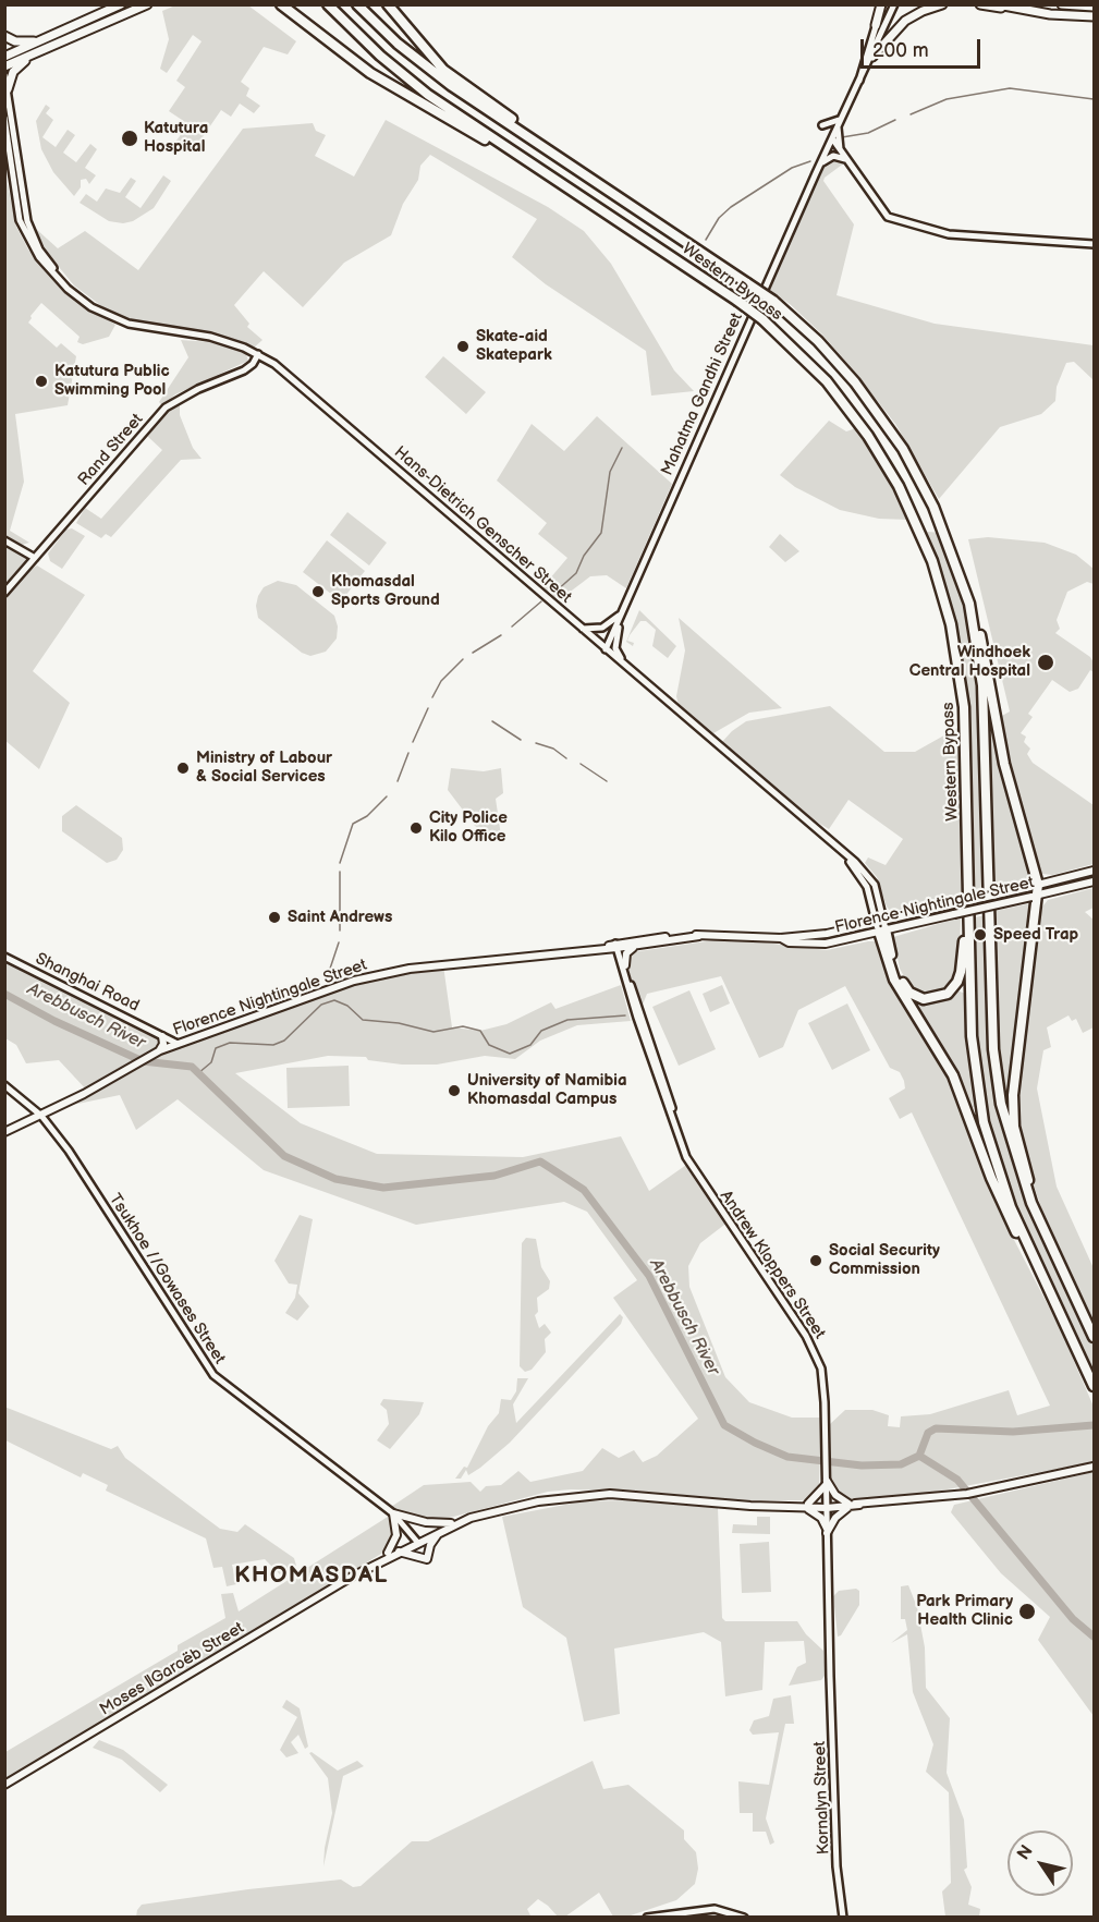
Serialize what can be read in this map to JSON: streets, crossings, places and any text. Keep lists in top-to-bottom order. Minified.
{"streets":{"highway":["Western Bypass"],"main road":["Florence Nightingale Street","Moses ǁGaroëb Street"],"street":["Mahatma Gandhi Street","Rand Street","Hans-Dietrich Genscher Street","Shanghai Road","Andrew Kloppers Street","Tsukhoe //Gowases Street","Kornalyn Street"]},"crossings":[["Mahatma Gandhi Street","Hans-Dietrich Genscher Street"],["Rand Street","Hans-Dietrich Genscher Street"],["Hans-Dietrich Genscher Street","Florence Nightingale Street"],["Florence Nightingale Street","Shanghai Road"],["Florence Nightingale Street","Andrew Kloppers Street"],["Florence Nightingale Street","Tsukhoe //Gowases Street"],["Tsukhoe //Gowases Street","Moses ǁGaroëb Street"],["Moses ǁGaroëb Street","Kornalyn Street"]],"districts":["KHOMASDAL"],"water":["Arebbusch River"],"places":["Katutura Hospital","Skate-aid Skatepark","Katutura Public Swimming Pool","Khomasdal Sports Ground","Windhoek Central Hospital","Ministry of Labour & Social Services","City Police Kilo Office","Saint Andrews","Speed Trap","University of Namibia Khomasdal Campus","Social Security Commission","Park Primary Health Clinic"],"scale_bar":"200 m","north":"top left"}
